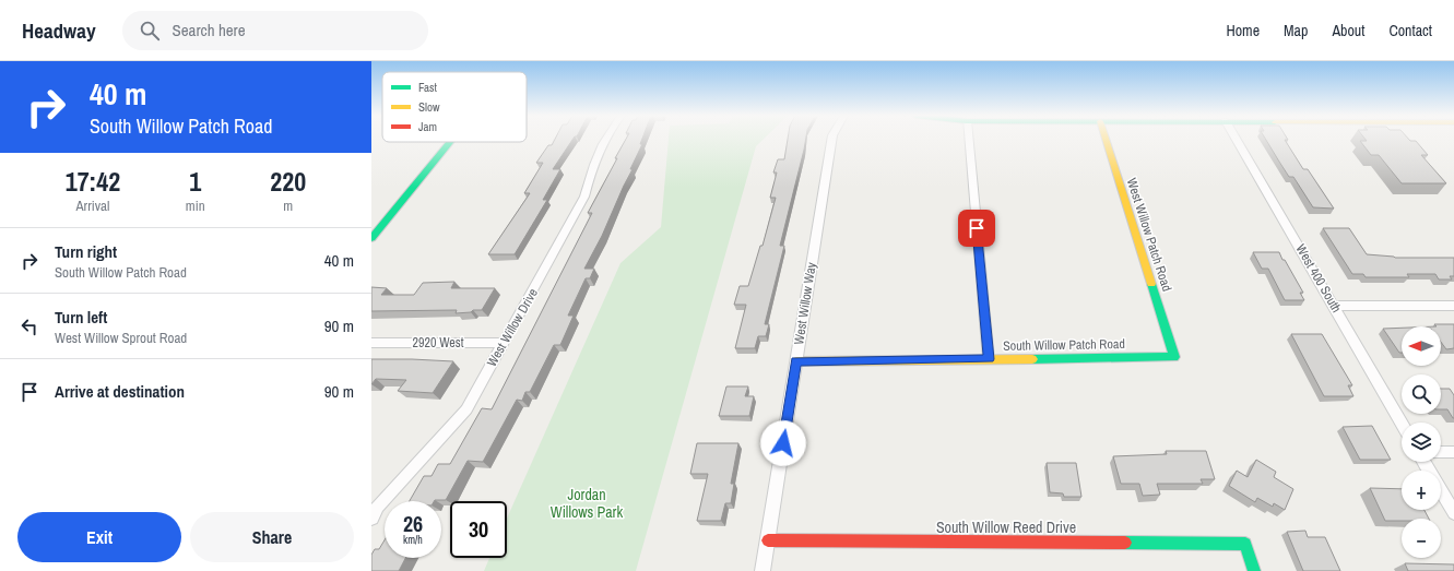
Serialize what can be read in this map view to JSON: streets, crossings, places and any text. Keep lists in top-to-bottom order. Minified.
{"streets":{"street":["West Willow Patch Road","West 400 South","West Willow Way","West Willow Drive","2920 West","South Willow Patch Road","South Willow Reed Drive"]},"crossings":[["West Willow Patch Road","South Willow Patch Road"],["West Willow Way","South Willow Patch Road"],["West Willow Way","South Willow Reed Drive"],["West Willow Drive","2920 West"]],"parks":["Jordan Willows Park"],"legend":["Fast","Slow","Jam"],"north":"left","page":{"header":"Headway","search":"Search here","nav":["Home","Map","About","Contact"],"turn":["40 m","South Willow Patch Road"],"eta":["17:42","Arrival","1","min","220","m"],"list":[{"name":"Turn right","note":"South Willow Patch Road","value":"40 m"},{"name":"Turn left","note":"West Willow Sprout Road","value":"90 m"},{"name":"Arrive at destination","value":"90 m"}],"map_buttons":["+","−"],"speed":"26 km/h","limit":"30","buttons":["Exit","Share"]}}
